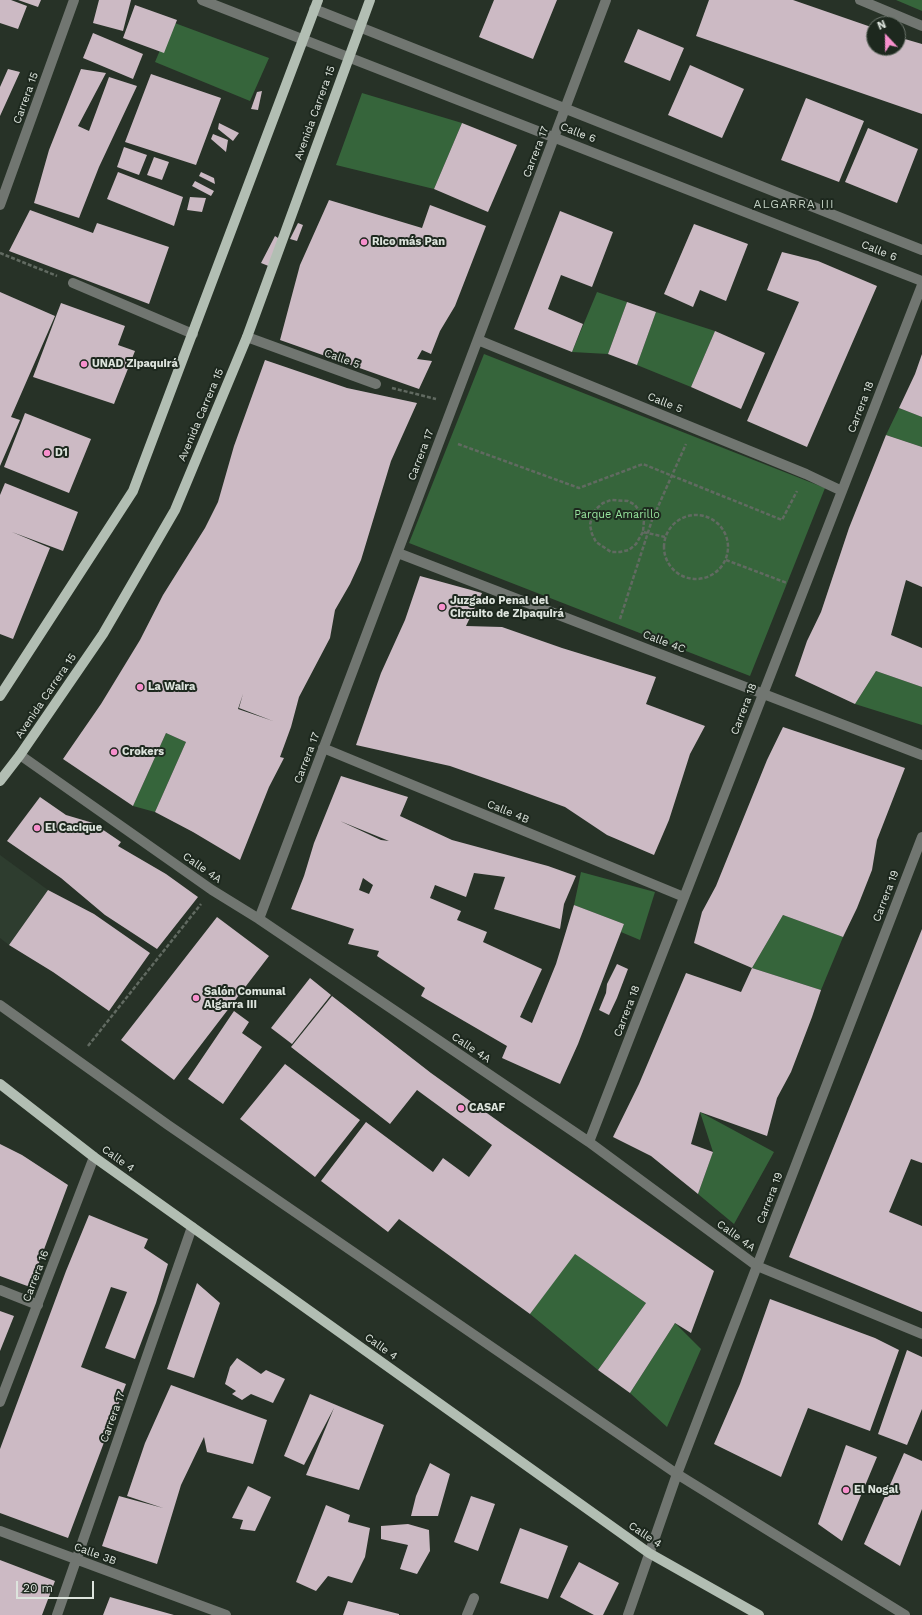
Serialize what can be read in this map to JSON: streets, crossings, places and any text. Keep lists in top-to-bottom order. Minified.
{"streets":{"main road":["Avenida Carrera 15","Calle 4"],"street":["Carrera 15","Calle 6","Carrera 17","Calle 5","Carrera 18","Calle 4C","Calle 4B","Calle 4A","Carrera 19","Carrera 16","Calle 3B"]},"crossings":[["Avenida Carrera 15","Calle 6"],["Avenida Carrera 15","Calle 5"],["Avenida Carrera 15","Calle 4A"],["Calle 6","Carrera 17"],["Carrera 17","Calle 5"],["Carrera 17","Calle 4C"],["Carrera 17","Calle 4B"],["Carrera 17","Calle 4A"],["Carrera 17","Calle 4"],["Carrera 17","Calle 3B"],["Calle 5","Carrera 18"],["Carrera 18","Calle 4C"],["Carrera 18","Calle 4B"],["Carrera 18","Calle 4A"],["Calle 4A","Carrera 19"],["Carrera 19","Calle 4"],["Calle 4","Carrera 16"]],"districts":["ALGARRA III"],"parks":["Parque Amarillo"],"places":["Rico más Pan","UNAD Zipaquirá","D1","Juzgado Penal del Circuito de Zipaquirá","La Waira","Crokers","El Cacique","Salón Comunal Algarra III","CASAF","El Nogal"],"scale_bar":"20 m","north":"top"}
